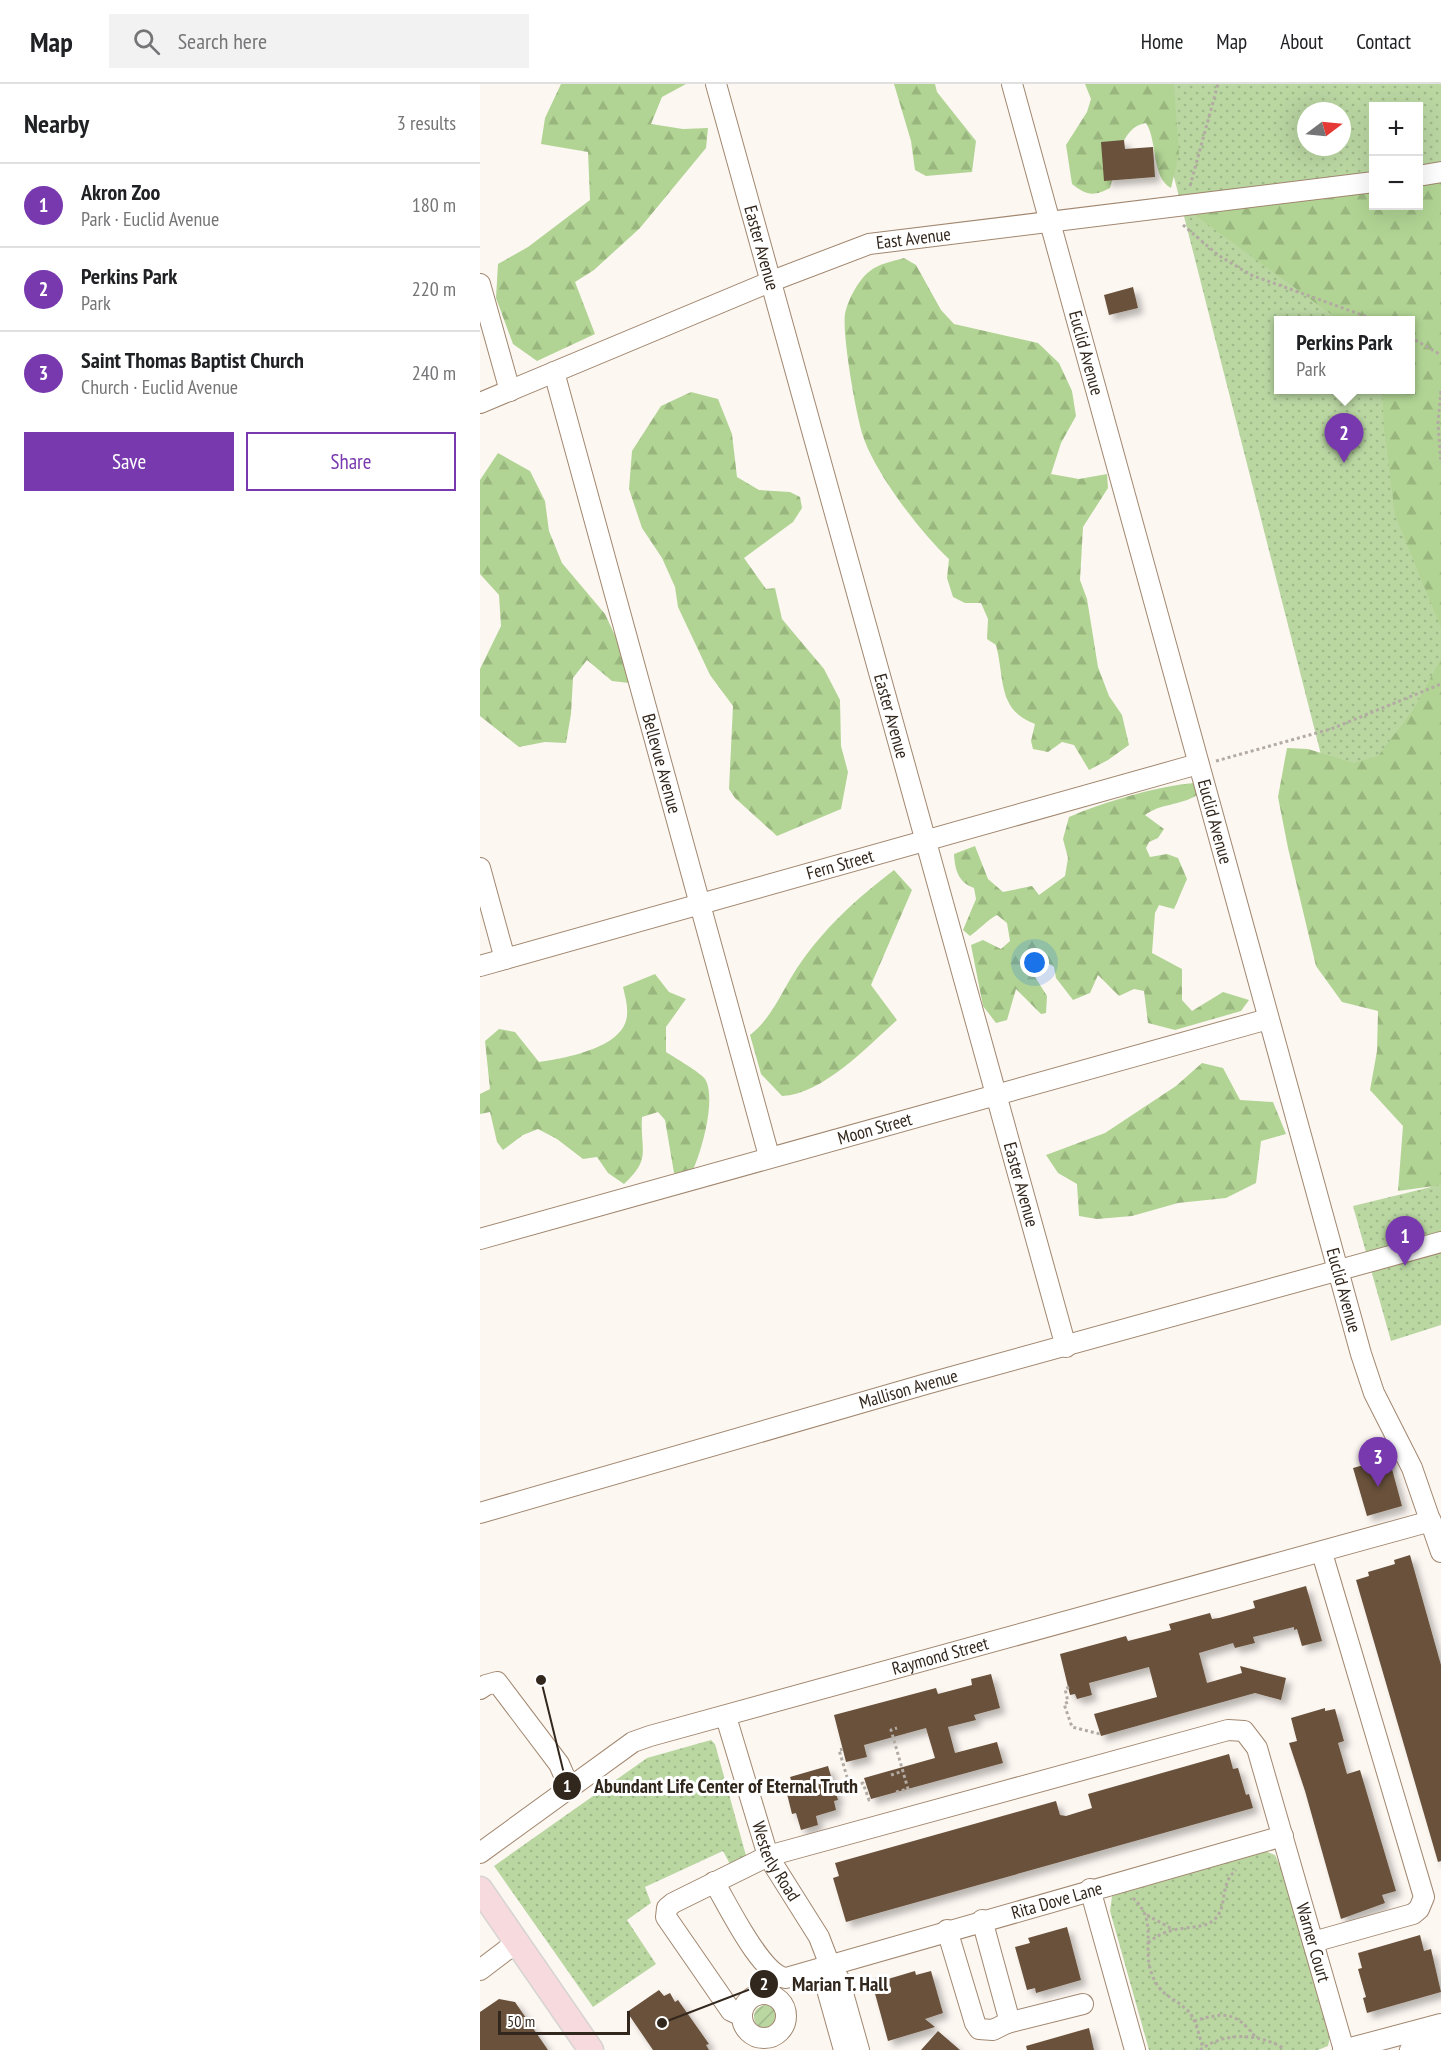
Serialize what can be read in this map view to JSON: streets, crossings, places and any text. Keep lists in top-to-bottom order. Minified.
{"streets":{"street":["East Avenue","Easter Avenue","Euclid Avenue","Bellevue Avenue","Fern Street","Moon Street","Mallison Avenue","Raymond Street","Westerly Road","Rita Dove Lane","Warner Court"]},"crossings":[["East Avenue","Easter Avenue"],["East Avenue","Euclid Avenue"],["East Avenue","Bellevue Avenue"],["Easter Avenue","Fern Street"],["Easter Avenue","Moon Street"],["Easter Avenue","Mallison Avenue"],["Euclid Avenue","Fern Street"],["Euclid Avenue","Moon Street"],["Euclid Avenue","Mallison Avenue"],["Euclid Avenue","Raymond Street"],["Bellevue Avenue","Fern Street"],["Bellevue Avenue","Moon Street"],["Raymond Street","Westerly Road"],["Westerly Road","Rita Dove Lane"],["Westerly Road","Warner Court"],["Rita Dove Lane","Warner Court"]],"places":["Abundant Life Center of Eternal Truth","Marian T. Hall"],"scale_bar":"50 m","north":"right","page":{"header":"Map","search":"Search here","nav":["Home","Map","About","Contact"],"heading":["Nearby","3 results"],"map_buttons":["+","−"],"list":[{"mark":"1","name":"Akron Zoo","note":"Park · Euclid Avenue","value":"180 m"},{"mark":"2","name":"Perkins Park","note":"Park","value":"220 m"},{"mark":"3","name":"Saint Thomas Baptist Church","note":"Church · Euclid Avenue","value":"240 m"}],"popup":["Perkins Park","Park"],"pins":["2","1","3"],"buttons":["Save","Share"],"scale":"50 m"}}
